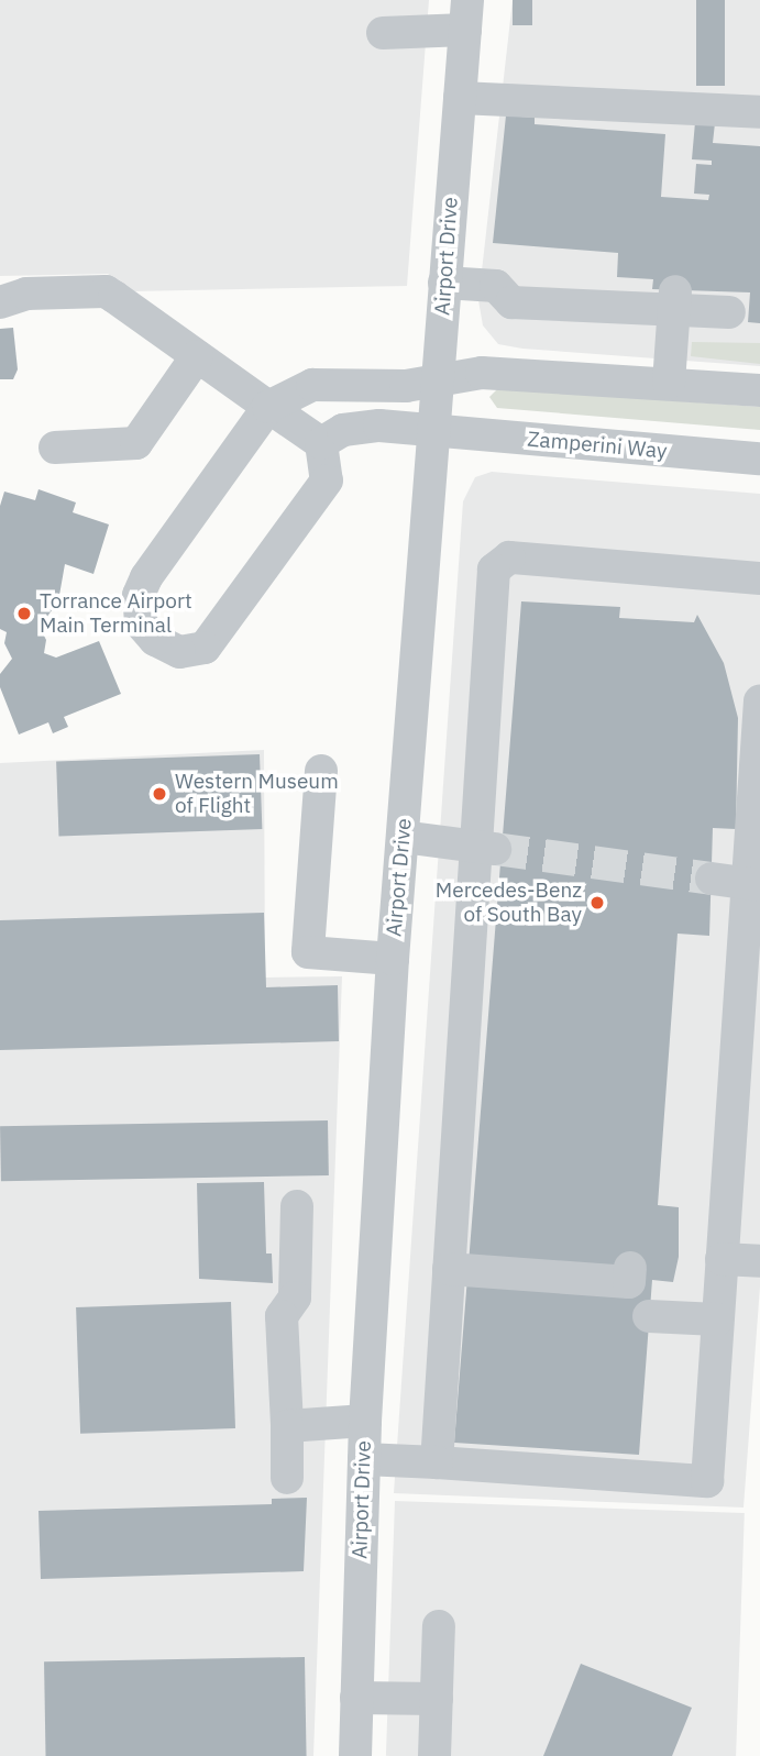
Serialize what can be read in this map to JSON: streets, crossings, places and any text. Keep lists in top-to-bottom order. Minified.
{"streets":{"street":["Airport Drive","Zamperini Way"]},"crossings":[["Airport Drive","Zamperini Way"]],"places":["Torrance Airport Main Terminal","Western Museum of Flight","Mercedes-Benz of South Bay"]}
